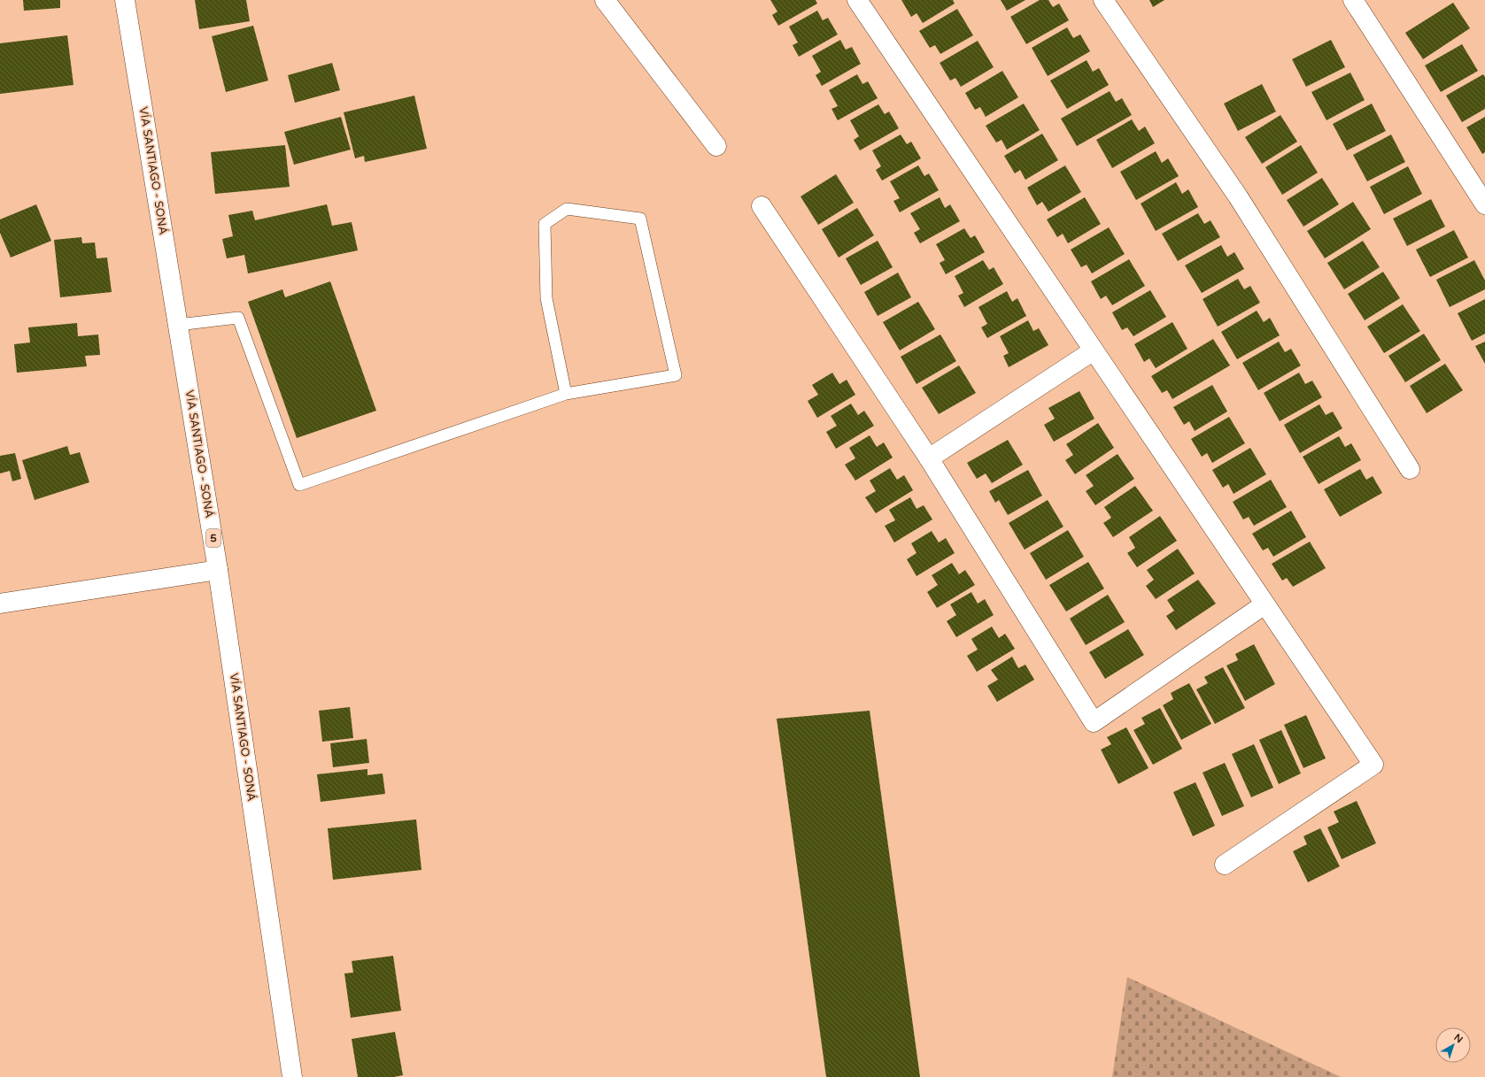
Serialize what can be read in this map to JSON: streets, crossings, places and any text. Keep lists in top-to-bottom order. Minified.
{"streets":{"street":["VÍA SANTIAGO - SONÁ","5"]},"north":"top right"}
